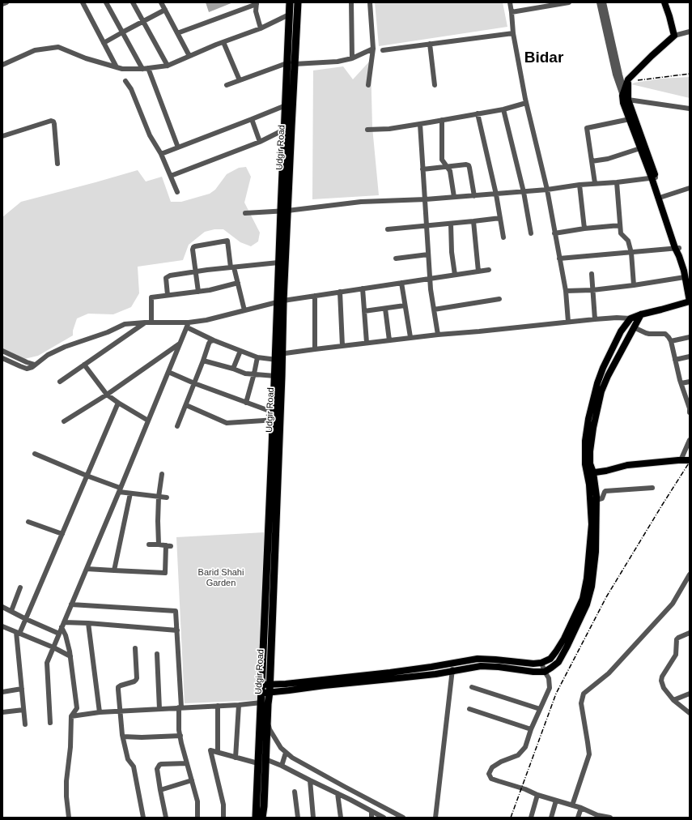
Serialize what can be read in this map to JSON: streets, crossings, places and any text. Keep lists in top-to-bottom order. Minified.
{"streets":{"highway":["Udgir Road"]},"districts":["Bidar"],"parks":["Barid Shahi Garden"]}
